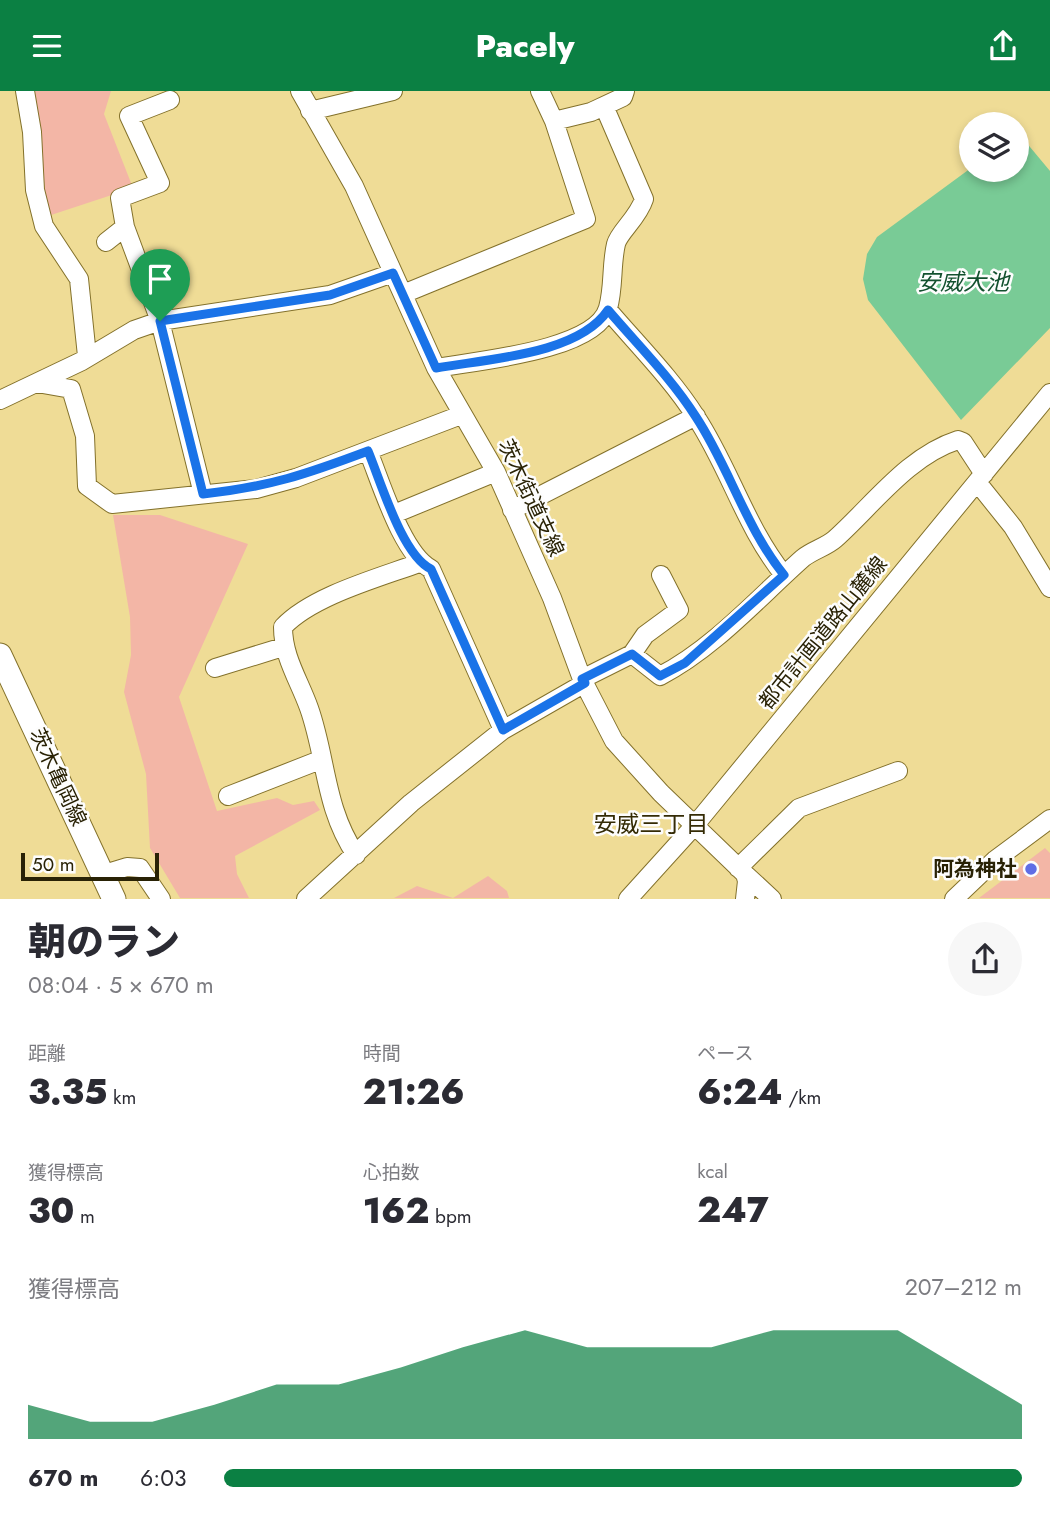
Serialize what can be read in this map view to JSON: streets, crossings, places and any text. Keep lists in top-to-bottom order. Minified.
{"streets":{"main road":["茨木亀岡線"],"street":["茨木街道支線","都市計画道路山麓線"]},"crossings":[["茨木街道支線","都市計画道路山麓線"]],"districts":["安威三丁目"],"water":["安威大池"],"places":["阿為神社"],"scale_bar":"50 m","page":{"header":"Pacely","scale":"50 m","heading":["朝のラン","08:04 · 5 × 670 m"],"stats":[["距離","3.35 km"],["時間","21:26"],["ペース","6:24 /km"],["獲得標高","30 m"],["心拍数","162 bpm"],["kcal","247"]],"chart":["獲得標高","207–212 m"],"list":[{"name":"670 m","note":"6:03"}]}}
